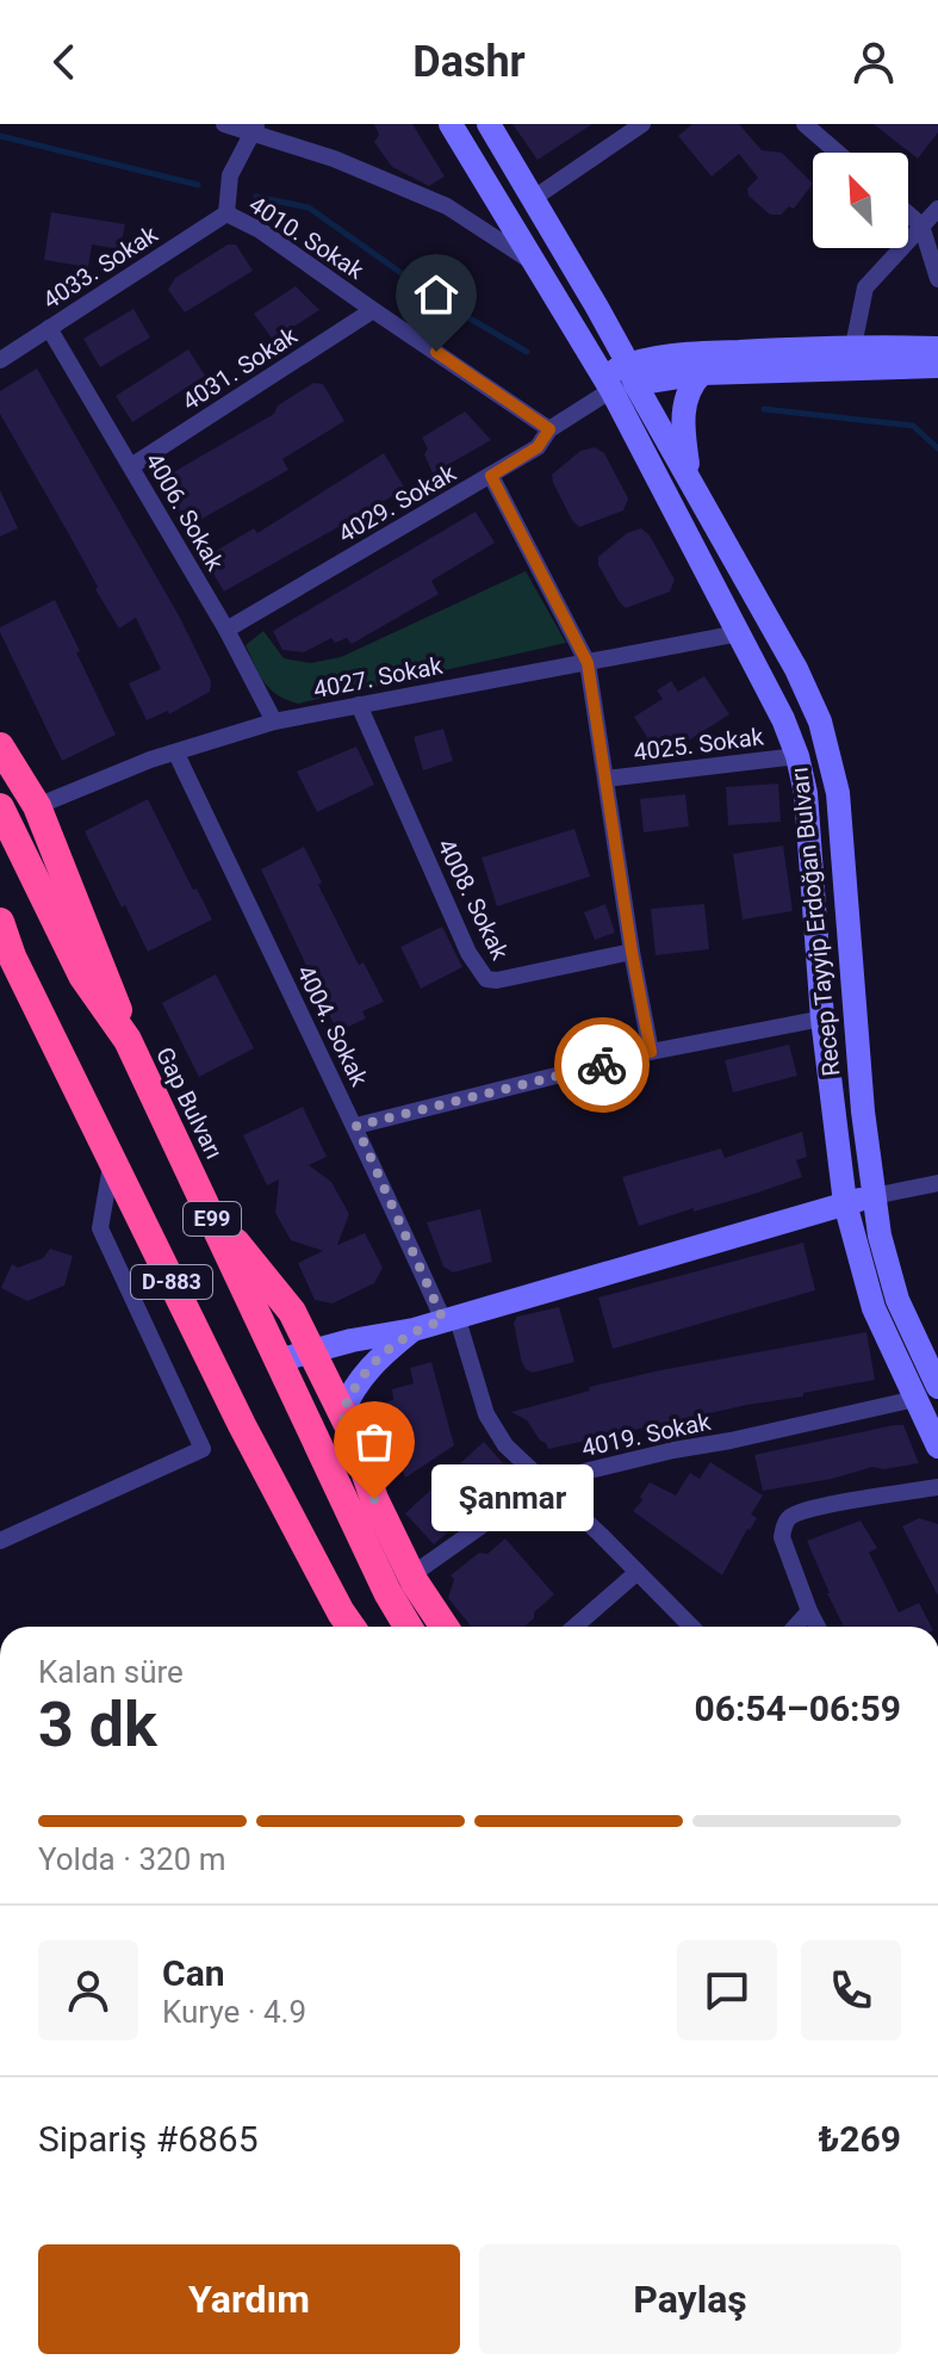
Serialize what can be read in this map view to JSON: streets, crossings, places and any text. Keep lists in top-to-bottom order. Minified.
{"streets":{"highway":["Gap Bulvarı","E99","D-883"],"main road":["Recep Tayyip Erdoğan Bulvarı"],"street":["4010. Sokak","4033. Sokak","4031. Sokak","4029. Sokak","4006. Sokak","4027. Sokak","4025. Sokak","4008. Sokak","4004. Sokak","4019. Sokak"]},"crossings":[["4010. Sokak","4033. Sokak"],["4010. Sokak","4031. Sokak"],["4010. Sokak","4029. Sokak"],["4033. Sokak","4006. Sokak"],["4031. Sokak","4006. Sokak"],["4029. Sokak","4006. Sokak"],["4029. Sokak","Recep Tayyip Erdoğan Bulvarı"],["4006. Sokak","4027. Sokak"],["4027. Sokak","4008. Sokak"],["4027. Sokak","Recep Tayyip Erdoğan Bulvarı"],["4027. Sokak","4004. Sokak"],["4025. Sokak","Recep Tayyip Erdoğan Bulvarı"],["Recep Tayyip Erdoğan Bulvarı","4019. Sokak"],["4004. Sokak","4019. Sokak"]],"places":["Şanmar"],"north":"top left","page":{"header":"Dashr","bubble":"Şanmar","heading":["3 dk","Kalan süre","06:54–06:59"],"panel":["Can","Kurye · 4.9","Sipariş #6865","₺269"],"bar":"Yolda · 320 m","buttons":["Yardım","Paylaş"]}}
